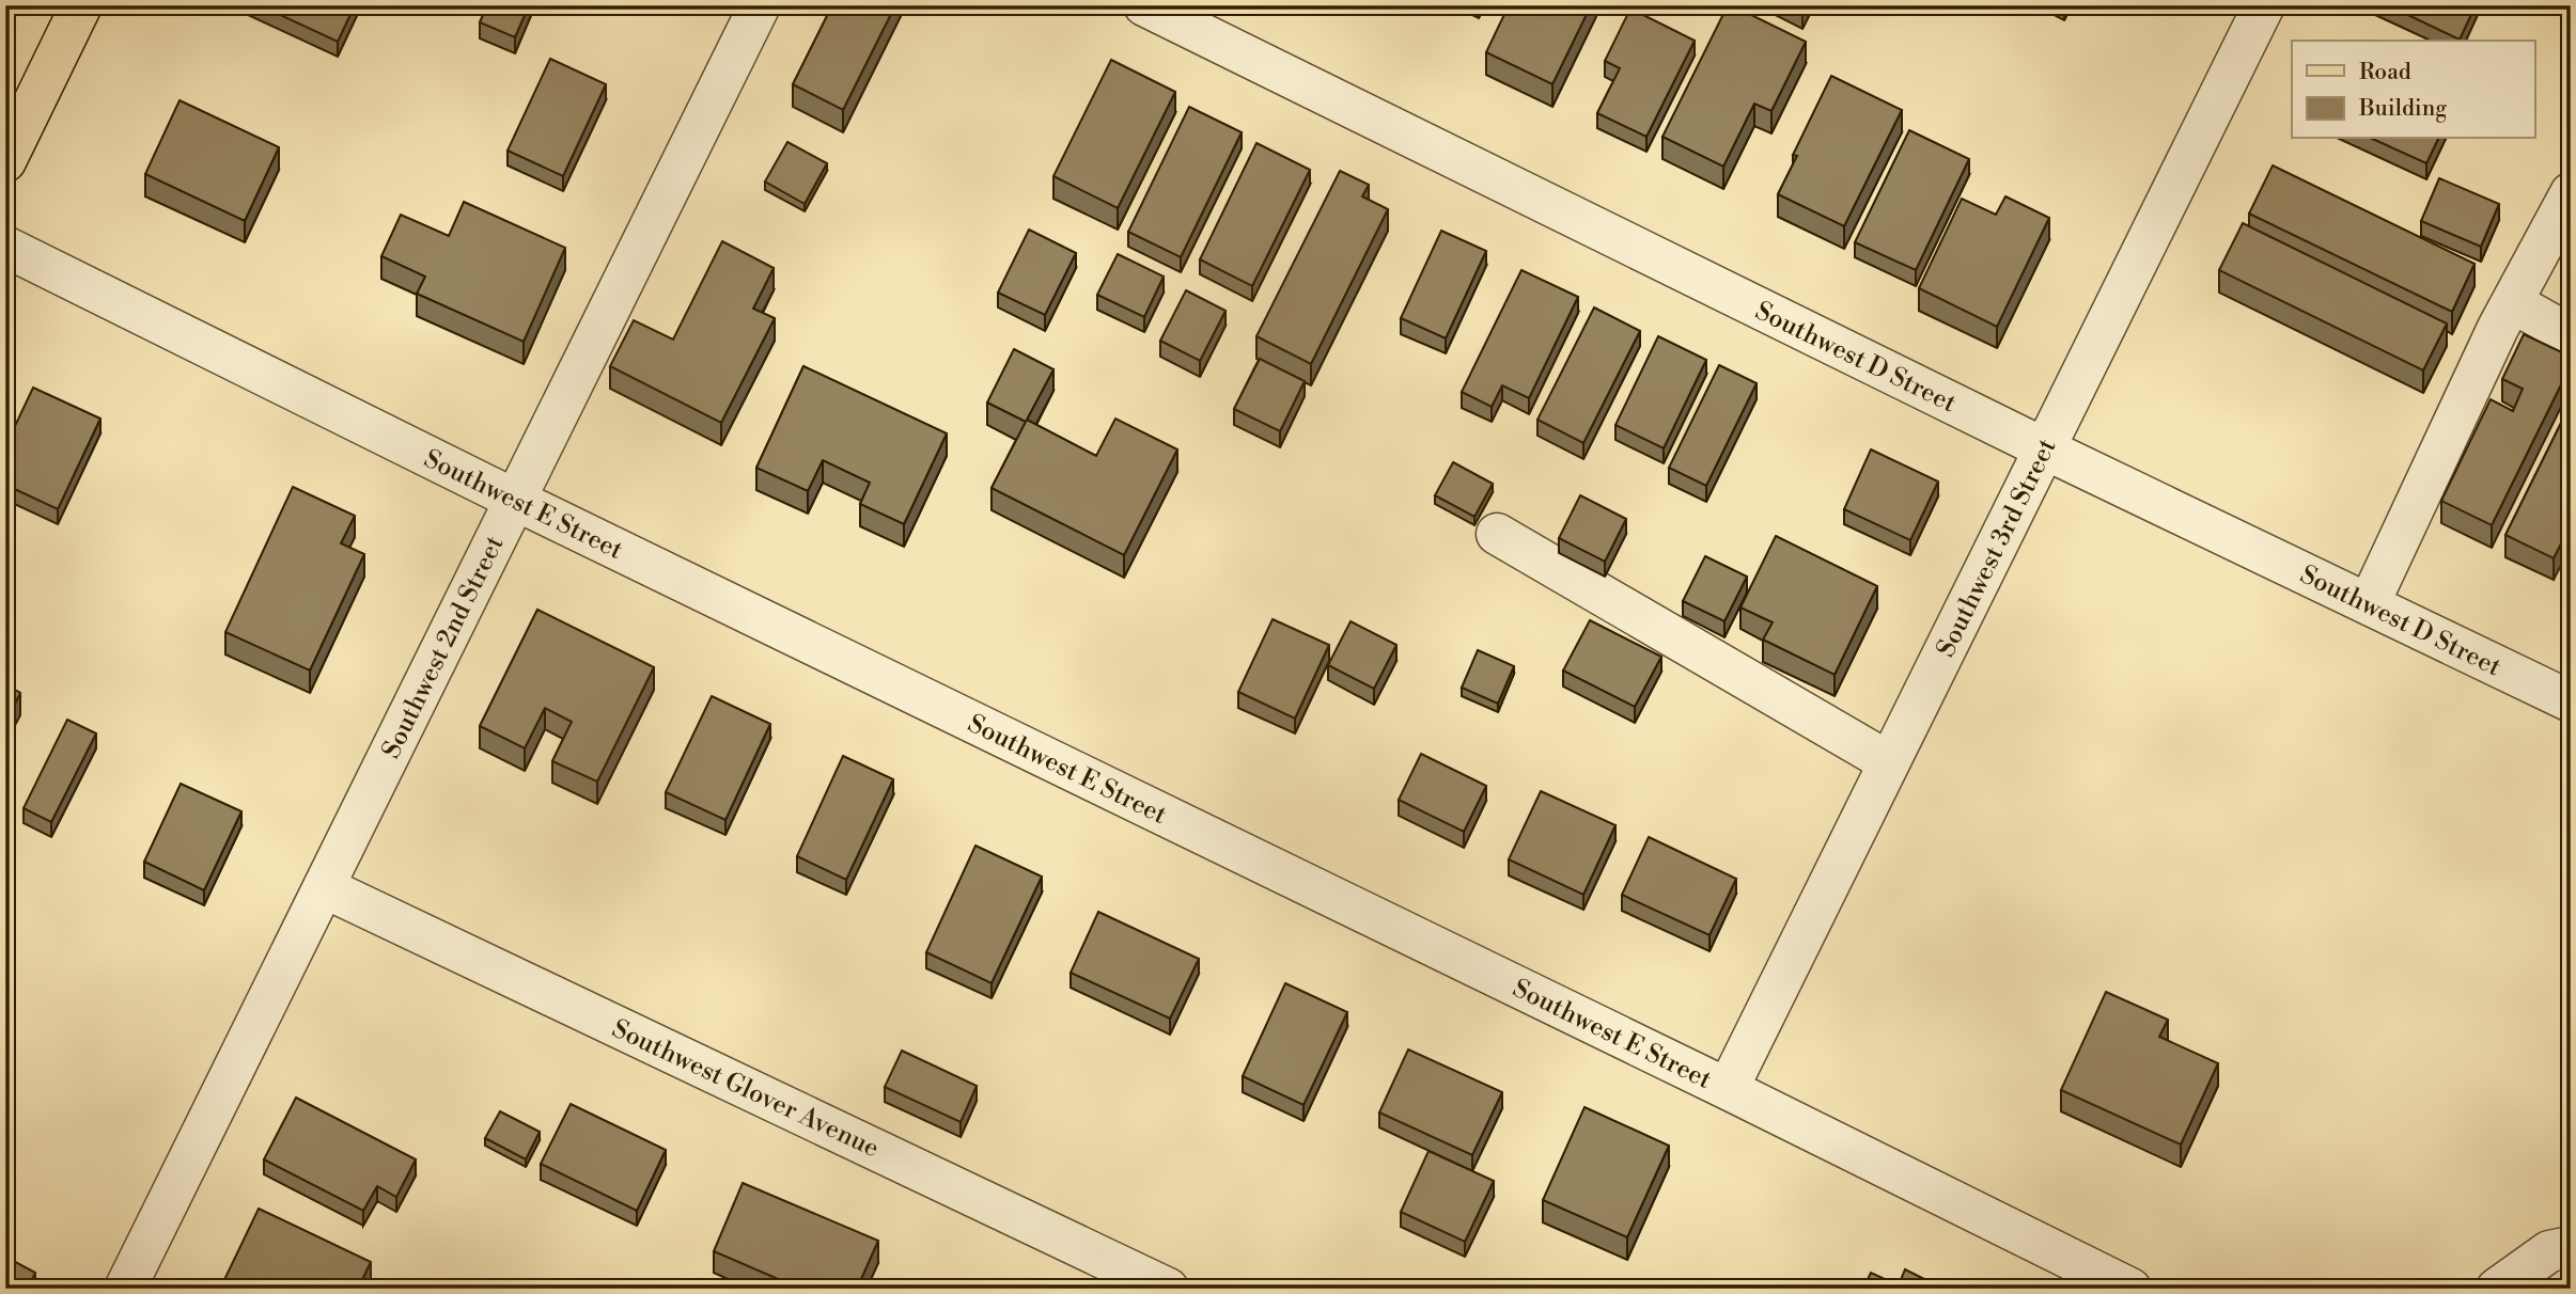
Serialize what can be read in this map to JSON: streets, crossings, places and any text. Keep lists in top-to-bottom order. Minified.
{"streets":{"street":["Southwest D Street","Southwest E Street","Southwest 3rd Street","Southwest 2nd Street","Southwest Glover Avenue"]},"crossings":[["Southwest D Street","Southwest 3rd Street"],["Southwest E Street","Southwest 3rd Street"],["Southwest E Street","Southwest 2nd Street"],["Southwest 2nd Street","Southwest Glover Avenue"]],"legend":["Road","Building"]}
